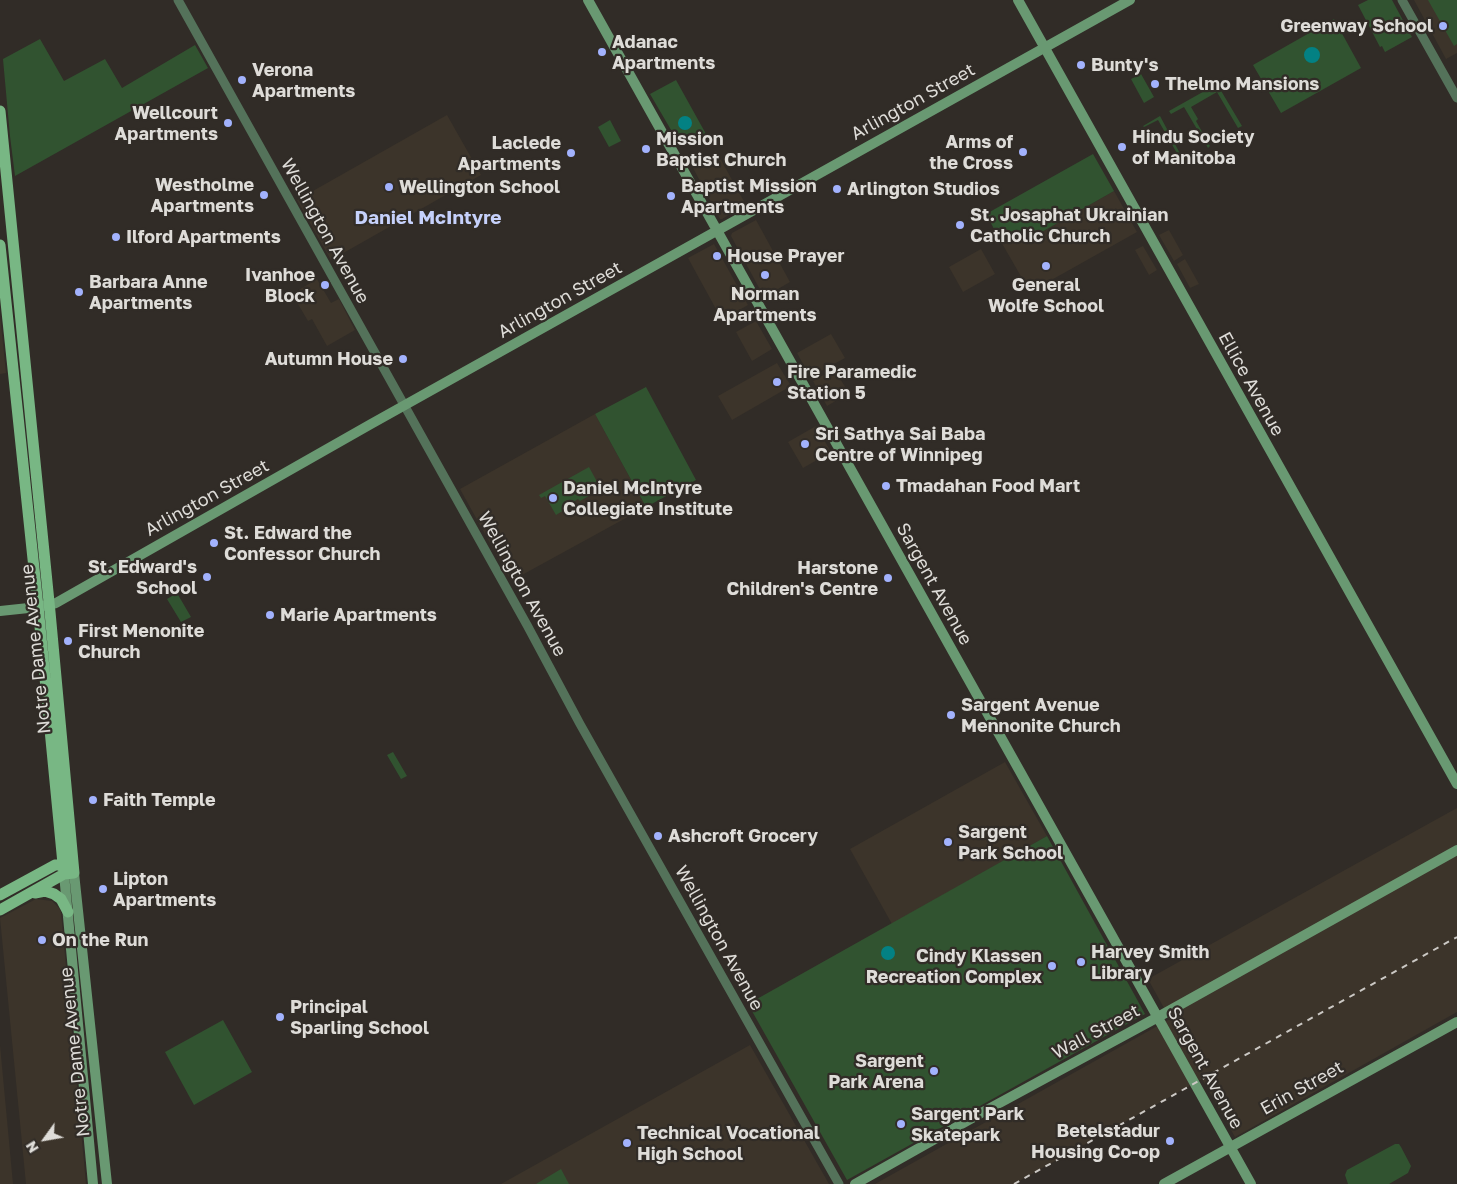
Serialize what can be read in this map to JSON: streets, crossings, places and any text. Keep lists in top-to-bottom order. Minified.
{"streets":{"main road":["Arlington Street","Ellice Avenue","Sargent Avenue","Notre Dame Avenue","Wall Street","Erin Street"],"street":["Wellington Avenue"]},"crossings":[["Arlington Street","Wellington Avenue"],["Arlington Street","Ellice Avenue"],["Arlington Street","Sargent Avenue"],["Arlington Street","Notre Dame Avenue"],["Sargent Avenue","Wall Street"],["Sargent Avenue","Erin Street"]],"districts":["Daniel McIntyre"],"places":["Greenway School","Adanac Apartments","Bunty's","Verona Apartments","Thelmo Mansions","Wellcourt Apartments","Hindu Society of Manitoba","Mission Baptist Church","Arms of the Cross","Laclede Apartments","Wellington School","Arlington Studios","Westholme Apartments","Baptist Mission Apartments","St. Josaphat Ukrainian Catholic Church","Ilford Apartments","House Prayer","General Wolfe School","Norman Apartments","Ivanhoe Block","Barbara Anne Apartments","Autumn House","Fire Paramedic Station 5","Sri Sathya Sai Baba Centre of Winnipeg","Tmadahan Food Mart","Daniel McIntyre Collegiate Institute","St. Edward the Confessor Church","St. Edward's School","Harstone Children's Centre","Marie Apartments","First Menonite Church","Sargent Avenue Mennonite Church","Faith Temple","Ashcroft Grocery","Sargent Park School","Lipton Apartments","On the Run","Harvey Smith Library","Cindy Klassen Recreation Complex","Principal Sparling School","Sargent Park Arena","Sargent Park Skatepark","Betelstadur Housing Co-op","Technical Vocational High School"],"north":"bottom left"}
